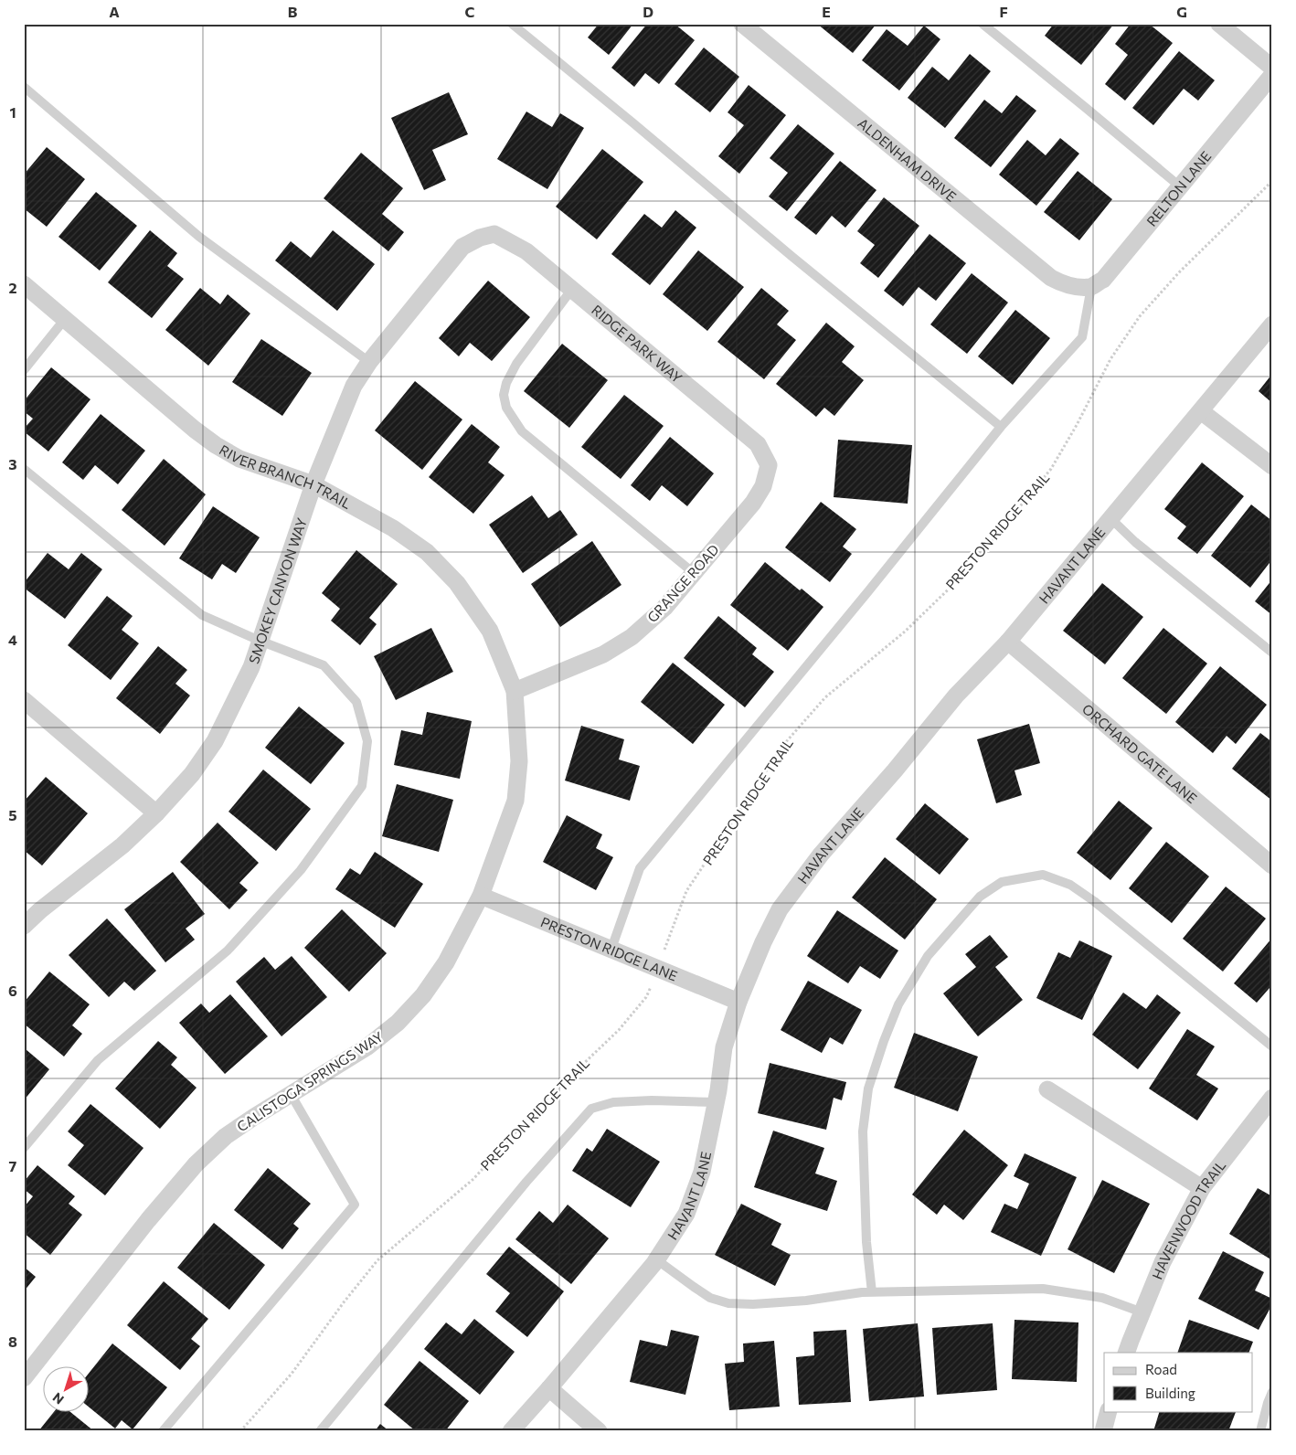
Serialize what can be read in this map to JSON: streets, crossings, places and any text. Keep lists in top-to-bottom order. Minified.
{"streets":{"street":["ALDENHAM DRIVE","RELTON LANE","RIDGE PARK WAY","RIVER BRANCH TRAIL","HAVANT LANE","GRANGE ROAD","SMOKEY CANYON WAY","ORCHARD GATE LANE","PRESTON RIDGE LANE","CALISTOGA SPRINGS WAY","HAVENWOOD TRAIL"],"path":["PRESTON RIDGE TRAIL"]},"crossings":[["ALDENHAM DRIVE","RELTON LANE"],["RIDGE PARK WAY","GRANGE ROAD"],["RIDGE PARK WAY","SMOKEY CANYON WAY"],["RIVER BRANCH TRAIL","GRANGE ROAD"],["RIVER BRANCH TRAIL","SMOKEY CANYON WAY"],["RIVER BRANCH TRAIL","CALISTOGA SPRINGS WAY"],["PRESTON RIDGE TRAIL","PRESTON RIDGE LANE"],["HAVANT LANE","ORCHARD GATE LANE"],["HAVANT LANE","PRESTON RIDGE LANE"],["GRANGE ROAD","CALISTOGA SPRINGS WAY"],["PRESTON RIDGE LANE","CALISTOGA SPRINGS WAY"]],"legend":["Road","Building"],"north":"bottom left","grid":{"columns":["A","B","C","D","E","F","G"],"rows":["1","2","3","4","5","6","7","8"]}}
